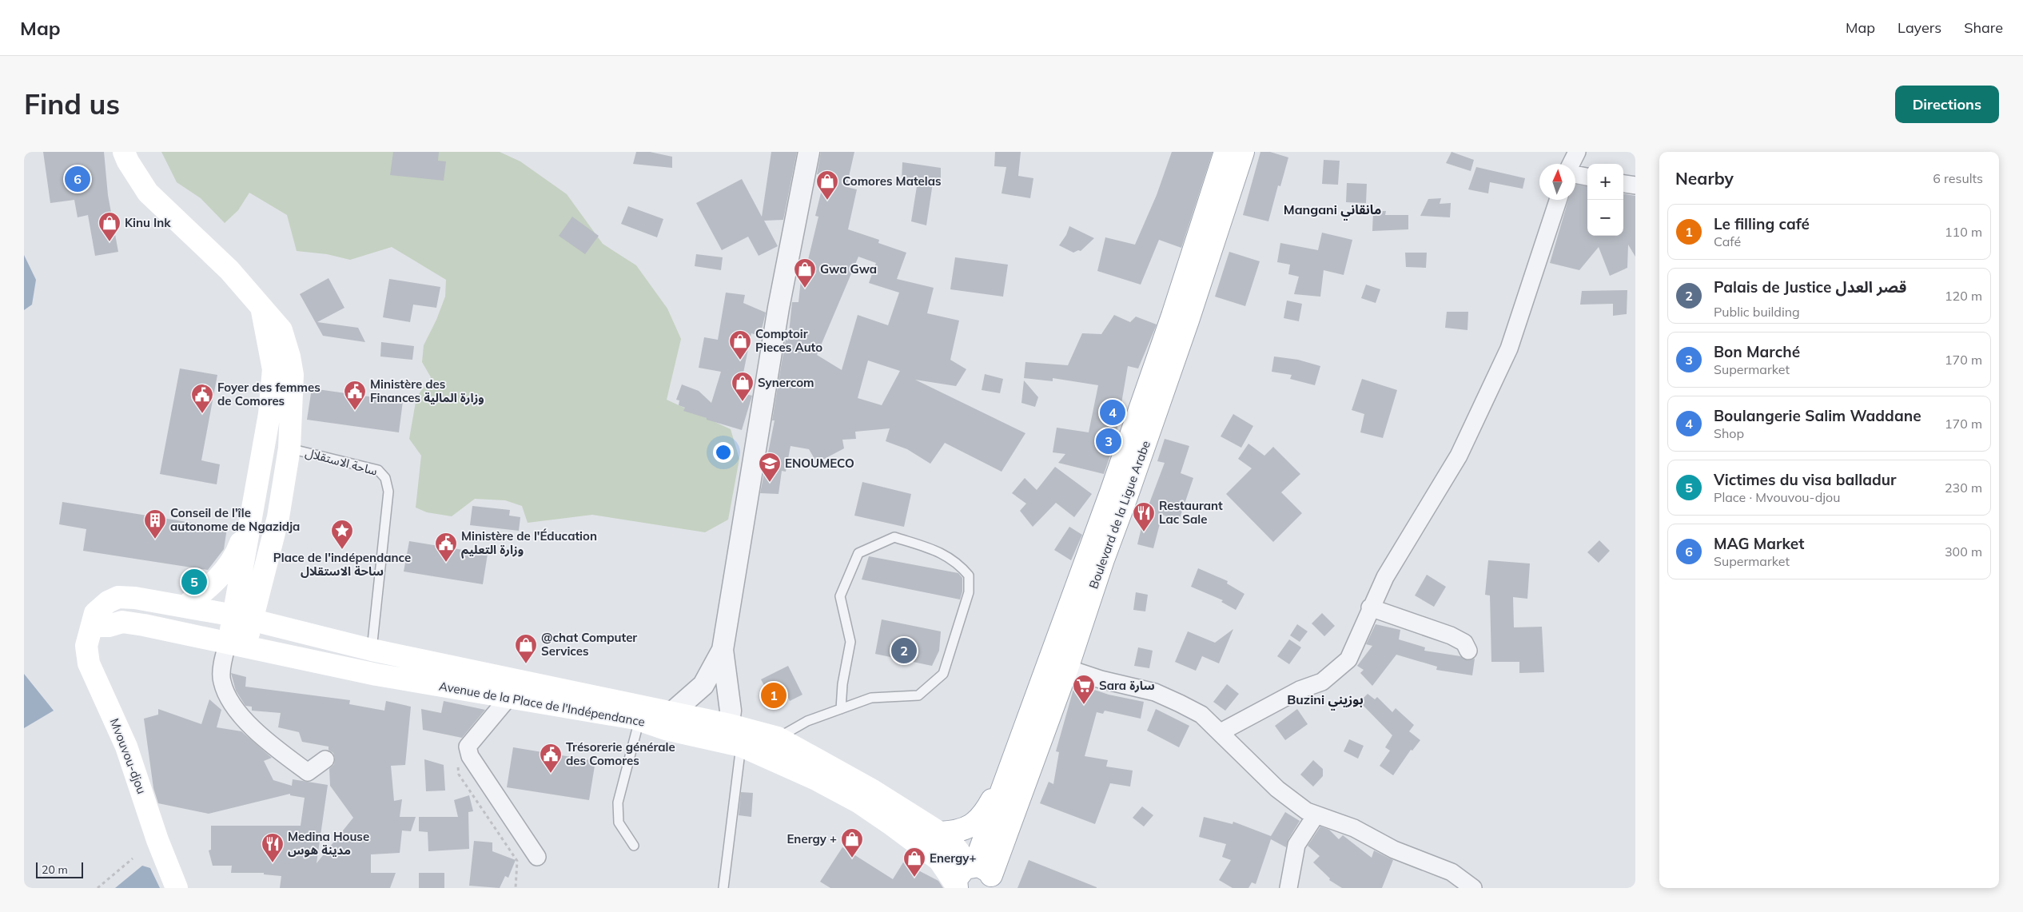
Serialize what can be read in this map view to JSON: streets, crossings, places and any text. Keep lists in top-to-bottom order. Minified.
{"streets":{"main road":["Boulevard de la Ligue Arabe","Avenue de la Place de l'Indépendance","Mvouvou-djou"],"lane":["ساحة الاستقلال"]},"crossings":[["ساحة الاستقلال","Avenue de la Place de l'Indépendance"],["Boulevard de la Ligue Arabe","Avenue de la Place de l'Indépendance"],["Avenue de la Place de l'Indépendance","Mvouvou-djou"]],"districts":["Mangani مانقاني","Buzini بوزيني"],"places":{"shop":["Comores Matelas","Kinu Ink","Gwa Gwa","Comptoir Pieces Auto","Synercom","@chat Computer Services","Energy +","Energy+"],"public building":["Ministère des Finances وزارة المالية","Foyer des femmes de Comores","Ministère de l'Éducation وزارة التعليم","Trésorerie générale des Comores"],"school or university":["ENOUMECO"],"restaurant":["Restaurant Lac Sale","Medina House مدينة هوس"],"building":["Conseil de l'île autonome de Ngazidja"],"place":["Place de l'indépendance ساحة الاستقلال"],"supermarket":["Sara سارة"]},"scale_bar":"20 m","north":"top","page":{"header":"Map","nav":["Map","Layers","Share"],"buttons":"Directions","title":"Find us","heading":["Nearby","6 results"],"map_buttons":["+","−"],"pins":["6","4","3","5","2","1"],"list":[{"mark":"1","name":"Le filling café","note":"Café","value":"110 m"},{"mark":"2","name":"Palais de Justice قصر العدل","note":"Public building","value":"120 m"},{"mark":"3","name":"Bon Marché","note":"Supermarket","value":"170 m"},{"mark":"4","name":"Boulangerie Salim Waddane","note":"Shop","value":"170 m"},{"mark":"5","name":"Victimes du visa balladur","note":"Place · Mvouvou-djou","value":"230 m"},{"mark":"6","name":"MAG Market","note":"Supermarket","value":"300 m"}],"scale":"20 m"}}
